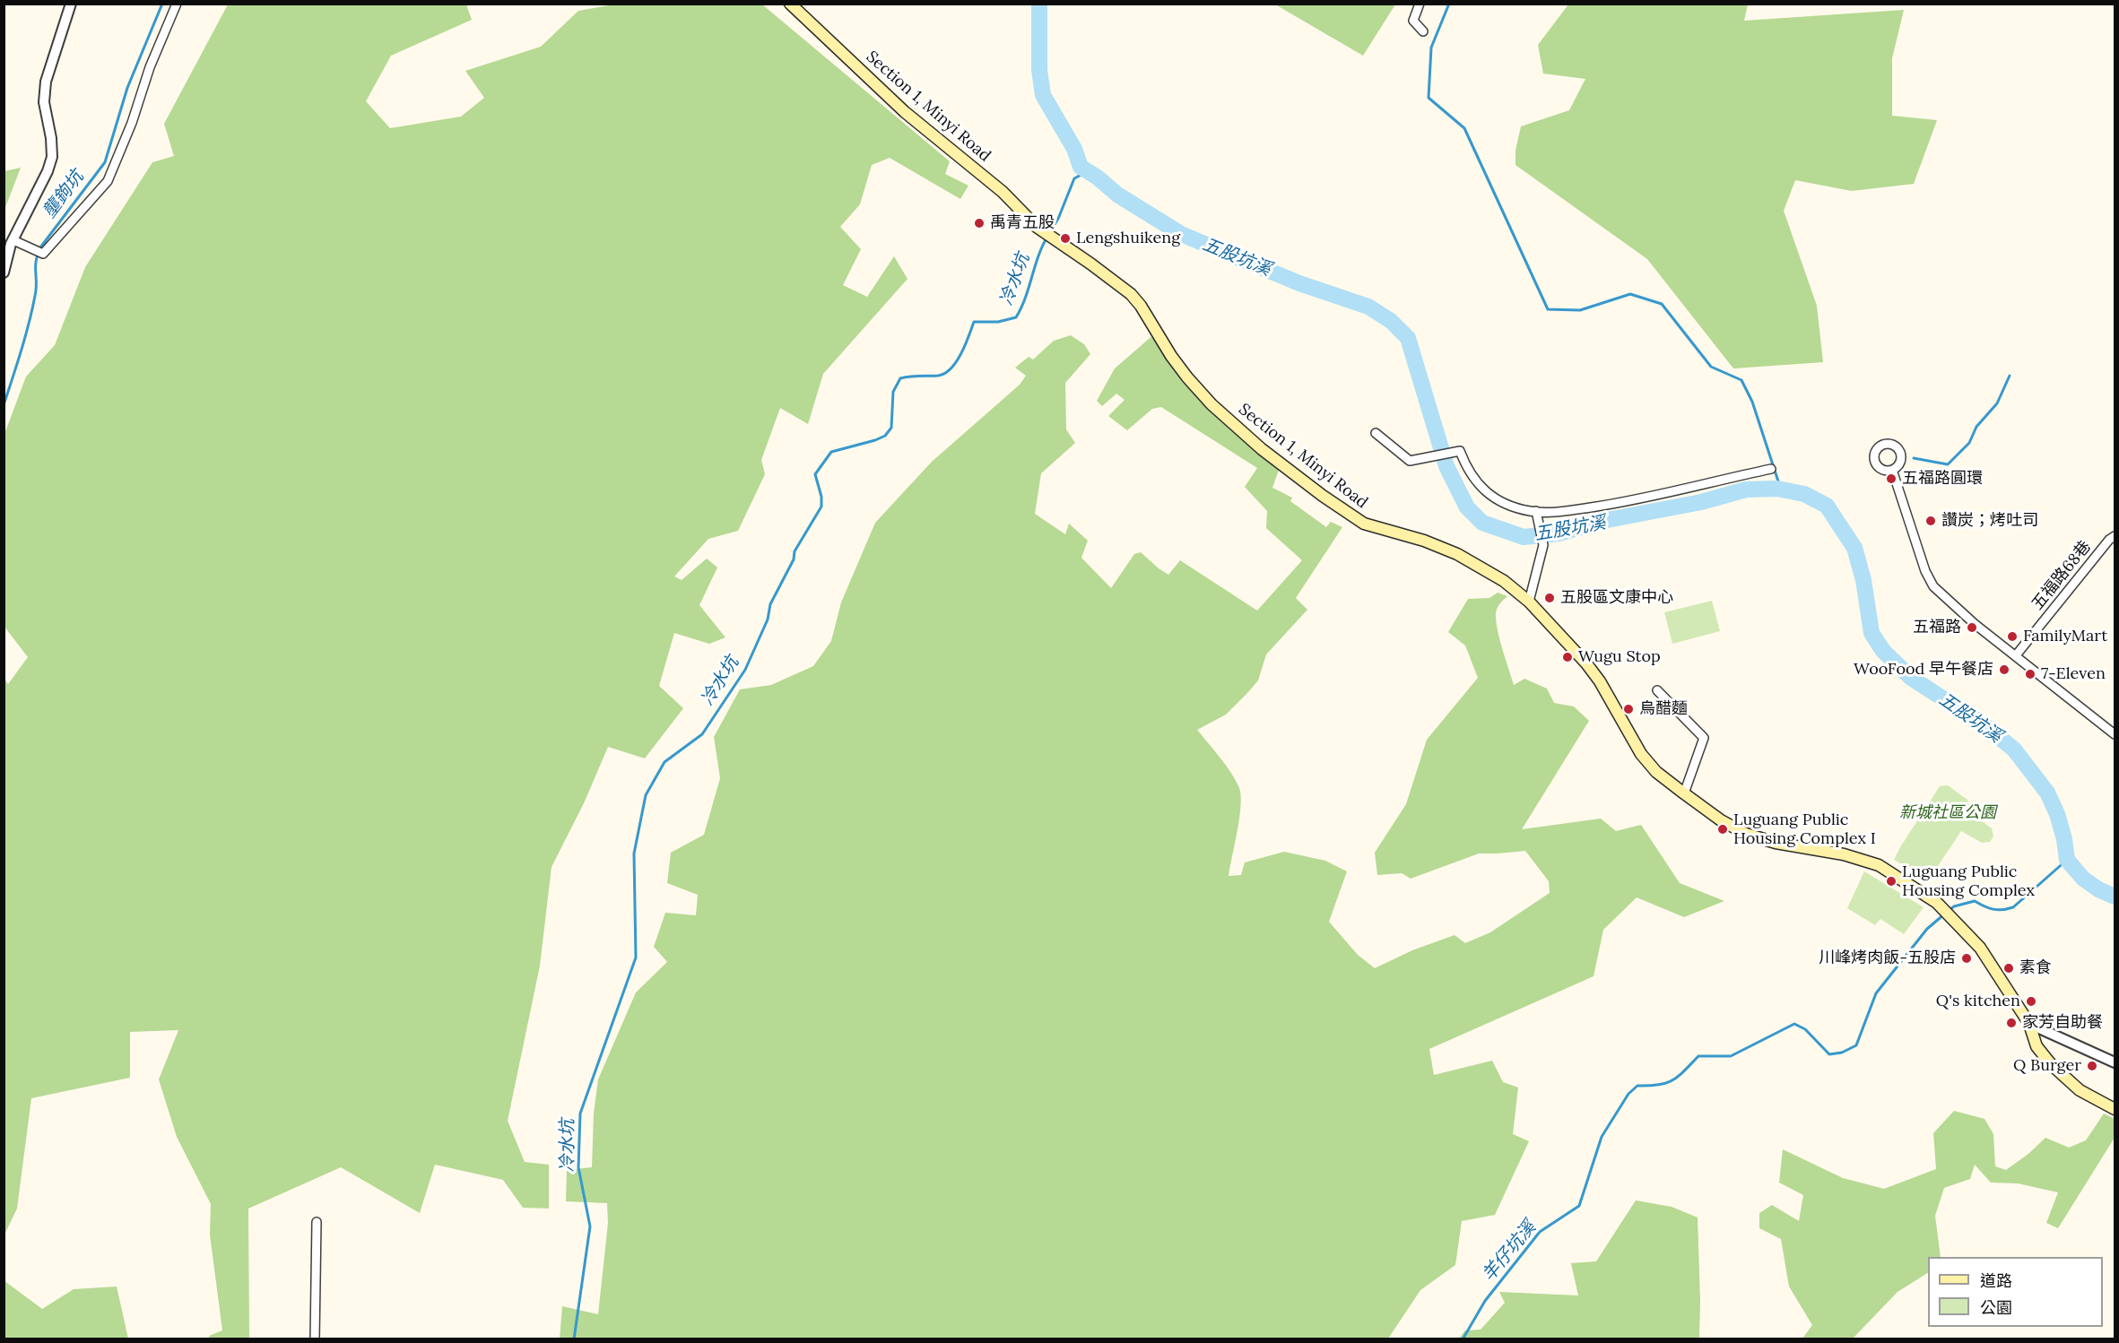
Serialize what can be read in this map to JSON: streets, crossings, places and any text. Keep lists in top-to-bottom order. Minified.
{"streets":{"main road":["Section 1, Minyi Road"],"street":["五福路68巷"]},"water":["壟鉤坑","五股坑溪","冷水坑","羊仔坑溪"],"parks":["新城社區公園"],"places":["禹青五股","Lengshuikeng","五福路圓環","讚炭；烤吐司","五股區文康中心","五福路","FamilyMart","Wugu Stop","WooFood 早午餐店","7-Eleven","烏醋麵","Luguang Public Housing Complex I","Luguang Public Housing Complex","川峰烤肉飯-五股店","素食","Q's kitchen","家芳自助餐","Q Burger"],"legend":["道路","公園"]}
